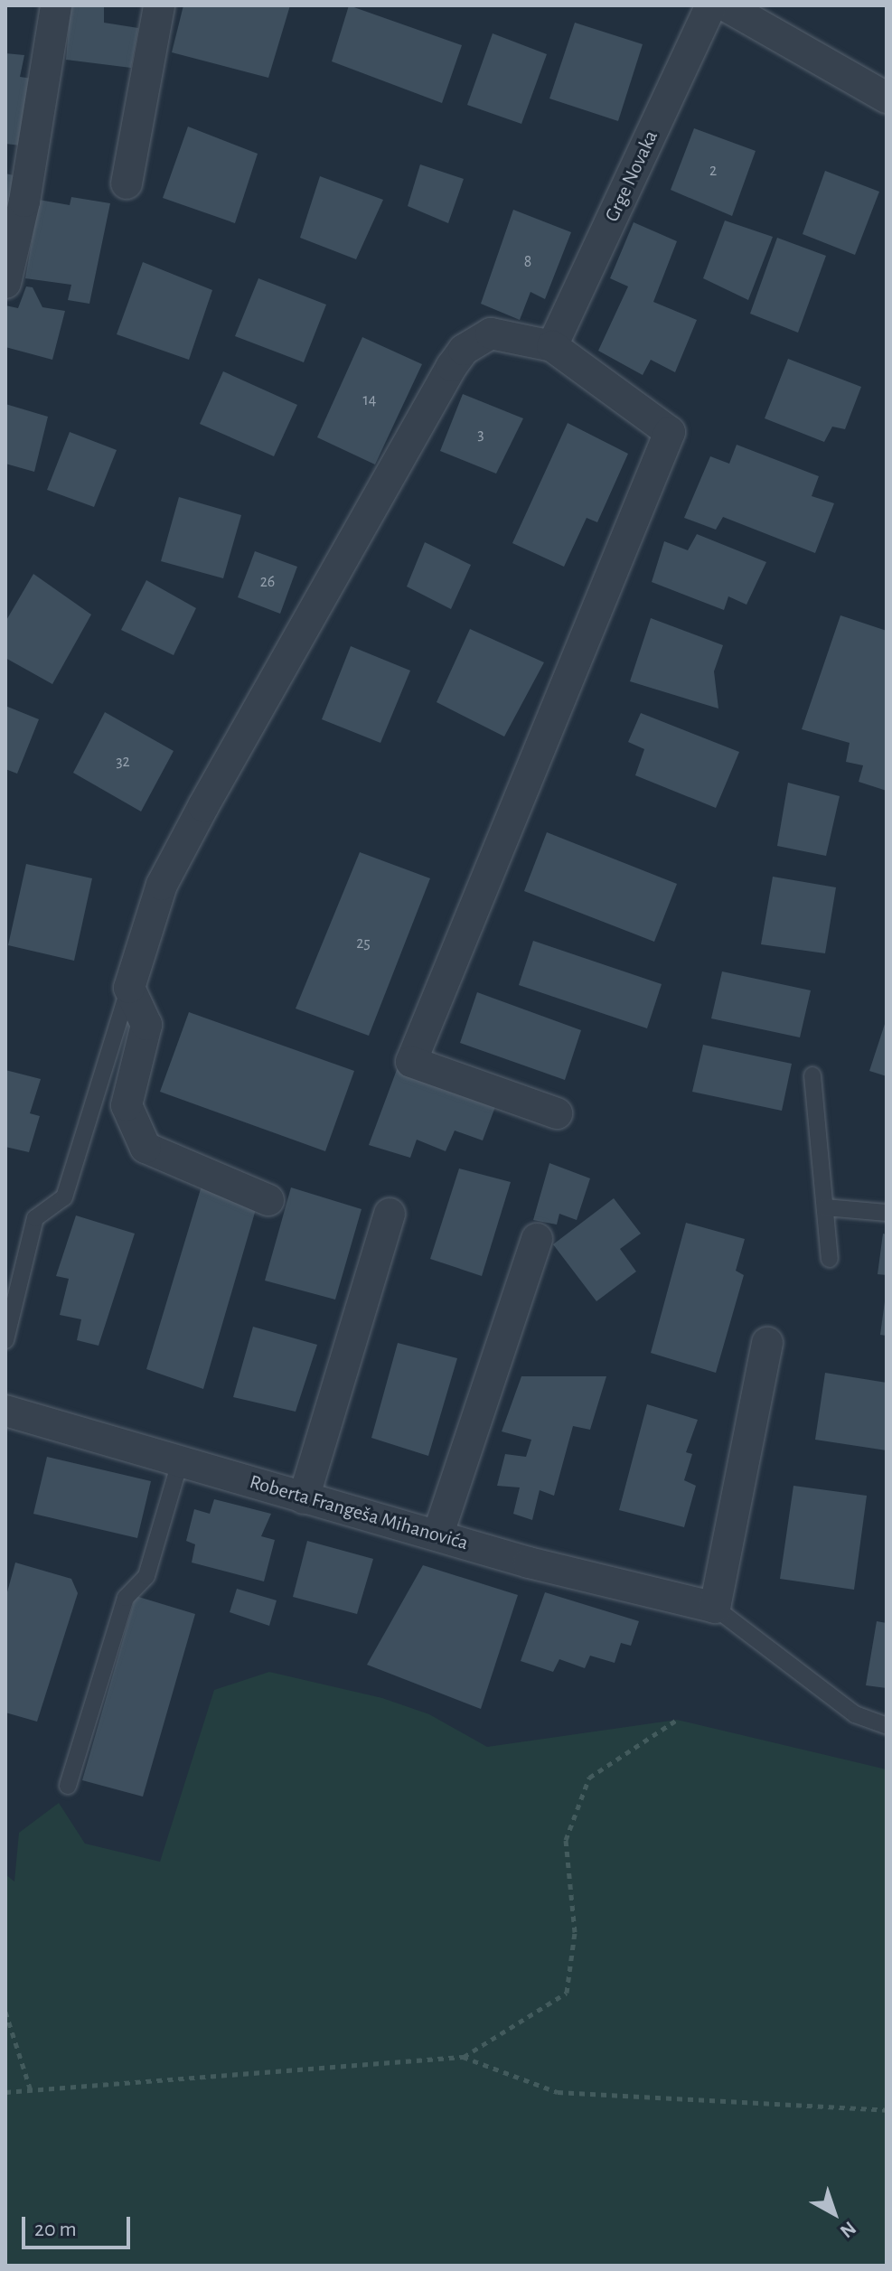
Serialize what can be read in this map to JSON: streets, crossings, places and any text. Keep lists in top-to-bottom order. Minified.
{"streets":{"street":["Grge Novaka","Roberta Frangeša Mihanovića"]},"house_numbers":["2","8","14","3","26","32","25"],"scale_bar":"20 m","north":"bottom right"}
